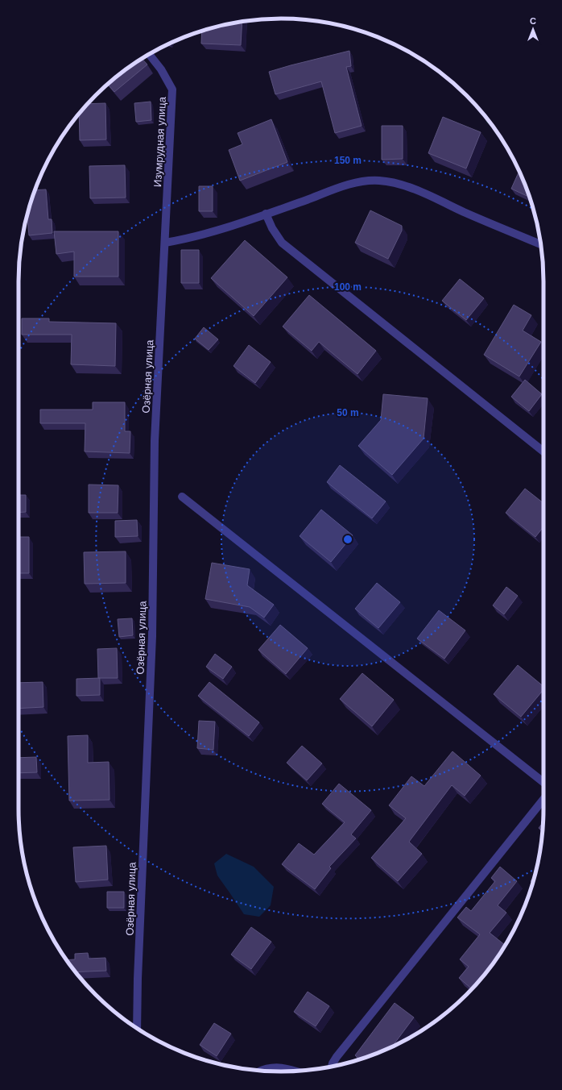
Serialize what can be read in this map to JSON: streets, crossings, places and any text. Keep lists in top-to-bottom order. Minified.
{"streets":{"street":["Изумрудная улица","Озёрная улица"]},"crossings":[["Изумрудная улица","Озёрная улица"]],"north":"top","rings":["150 m","100 m","50 m"]}
